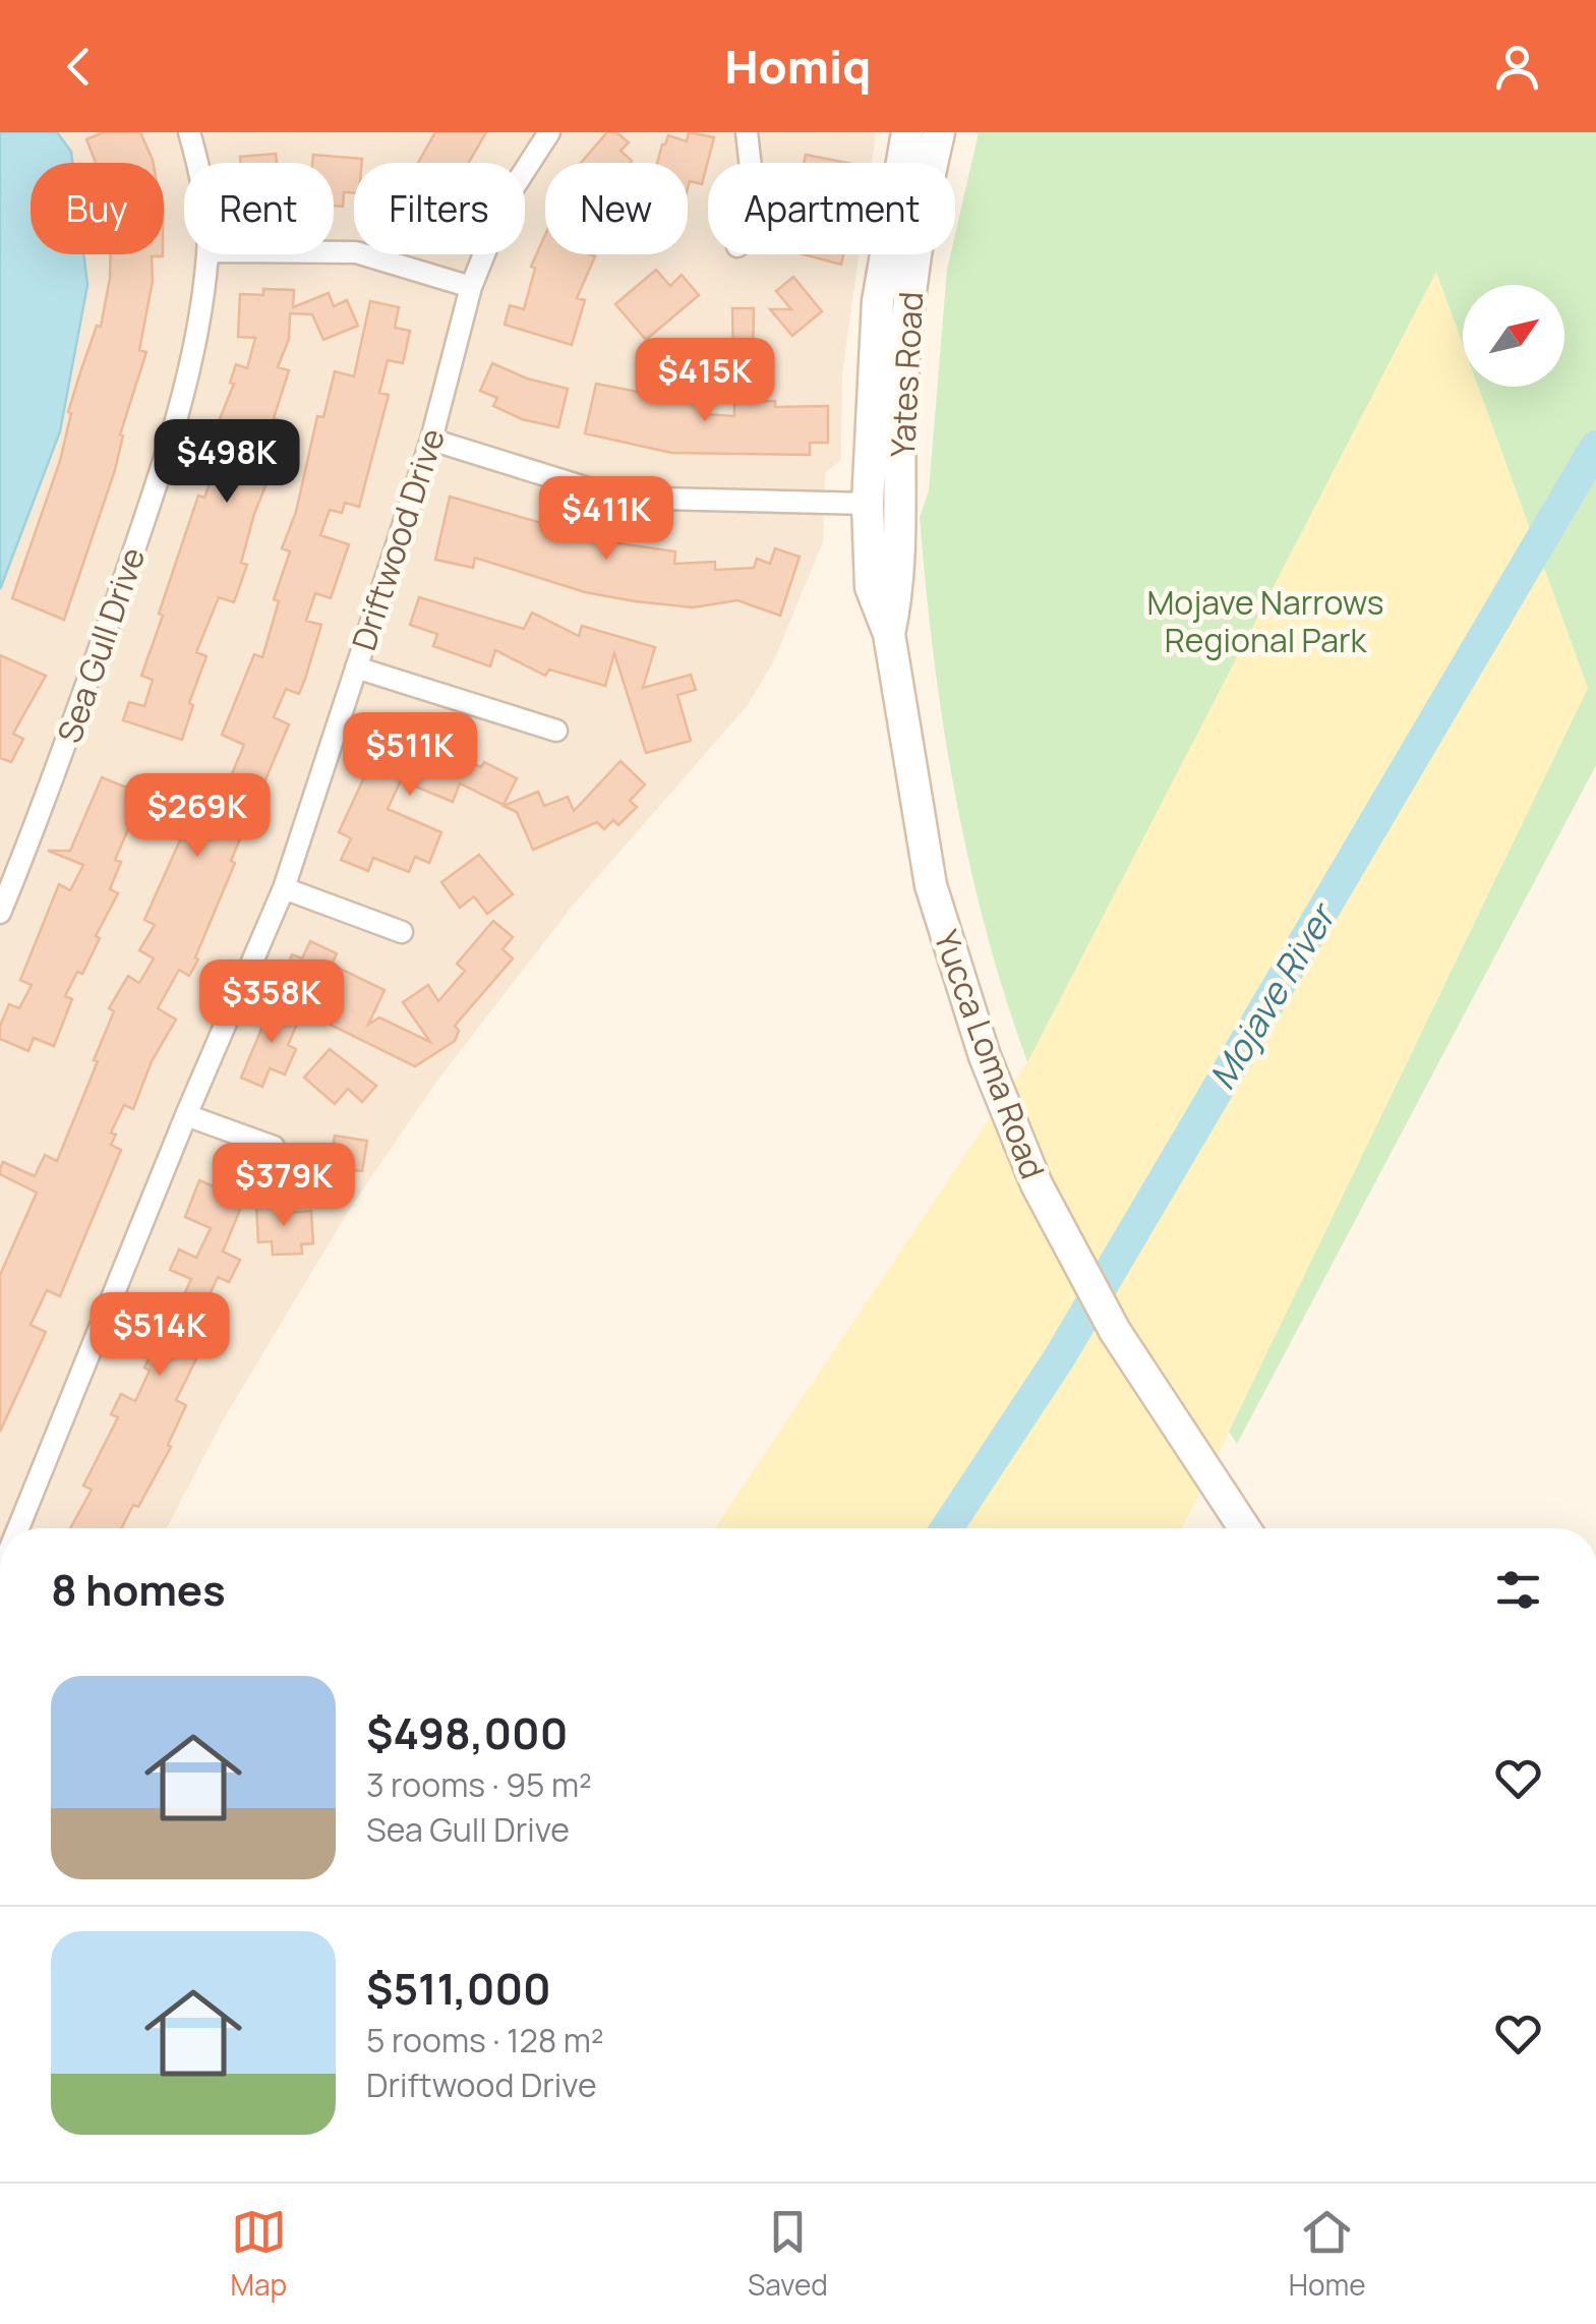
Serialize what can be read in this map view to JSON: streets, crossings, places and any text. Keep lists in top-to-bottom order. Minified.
{"streets":{"main road":["Yates Road","Yucca Loma Road"],"street":["Driftwood Drive","Sea Gull Drive"]},"crossings":[["Yates Road","Yucca Loma Road"]],"water":["Mojave River"],"parks":["Mojave Narrows Regional Park"],"north":"top right","page":{"header":"Homiq","chip":["Buy","Rent","Filters","New","Apartment"],"price":["$415K","$498K","$411K","$511K","$269K","$358K","$379K","$514K"],"heading":"8 homes","list":[{"name":"$498,000","note":"3 rooms · 95 m² · Sea Gull Drive"},{"name":"$511,000","note":"5 rooms · 128 m² · Driftwood Drive"}],"tabs":["Map","Saved","Home"]}}
